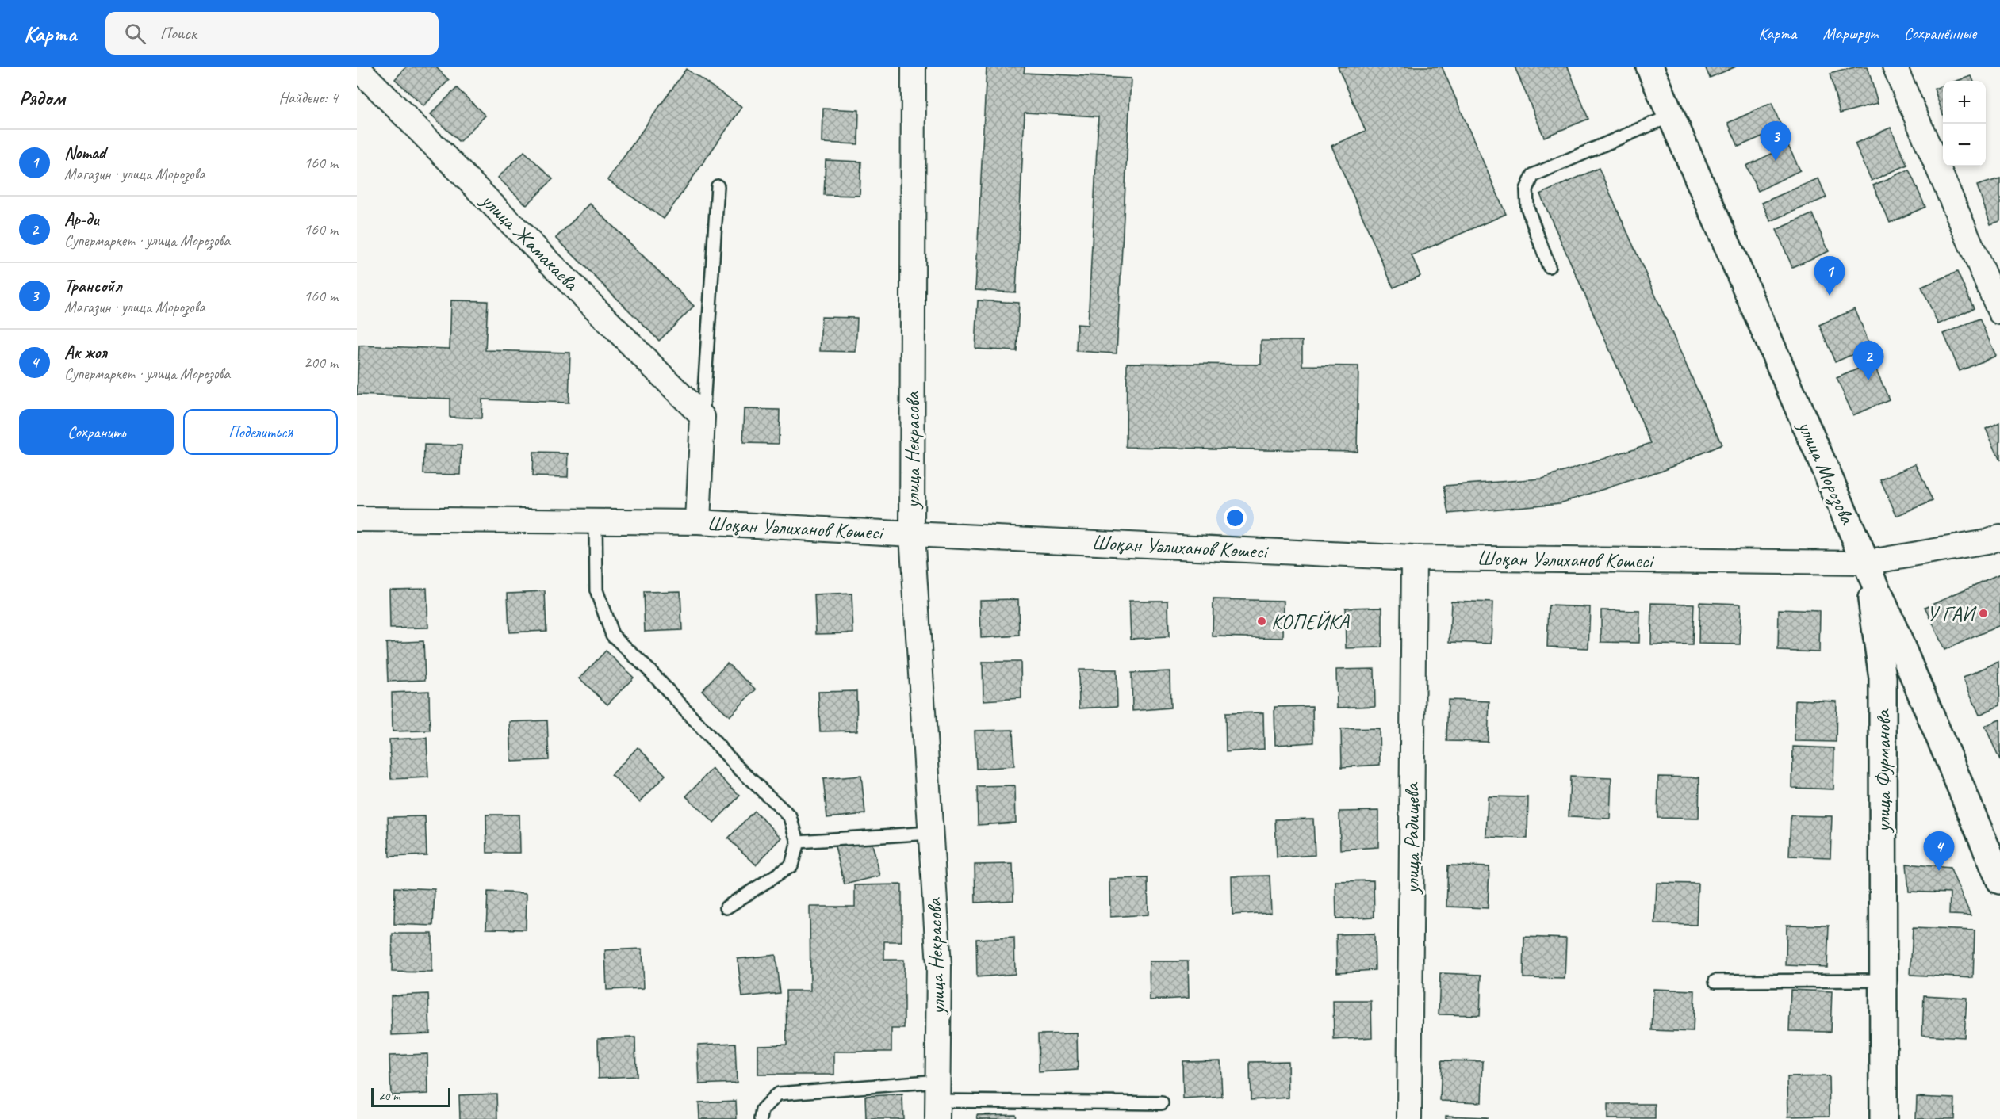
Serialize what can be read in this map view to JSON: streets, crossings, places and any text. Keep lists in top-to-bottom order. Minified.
{"streets":{"main road":["улица Морозова","улица Фурманова"],"street":["улица Жамакаева","улица Некрасова","Шоқан Уәлиханов Көшесі","улица Радищева"]},"crossings":[["улица Некрасова","Шоқан Уәлиханов Көшесі"],["улица Морозова","Шоқан Уәлиханов Көшесі"],["улица Морозова","улица Фурманова"],["Шоқан Уәлиханов Көшесі","улица Фурманова"],["Шоқан Уәлиханов Көшесі","улица Радищева"]],"places":["У ГАИ","КОПЕЙКА"],"scale_bar":"20 m","page":{"header":"Карта","search":"Поиск","nav":["Карта","Маршрут","Сохранённые"],"heading":["Рядом","Найдено: 4"],"map_buttons":["+","−"],"pins":["3","1","2","4"],"list":[{"mark":"1","name":"Nomad","note":"Магазин · улица Морозова","value":"160 m"},{"mark":"2","name":"Ар-ди","note":"Супермаркет · улица Морозова","value":"160 m"},{"mark":"3","name":"Трансойл","note":"Магазин · улица Морозова","value":"160 m"},{"mark":"4","name":"Ак жол","note":"Супермаркет · улица Морозова","value":"200 m"}],"buttons":["Сохранить","Поделиться"],"scale":"20 m"}}
